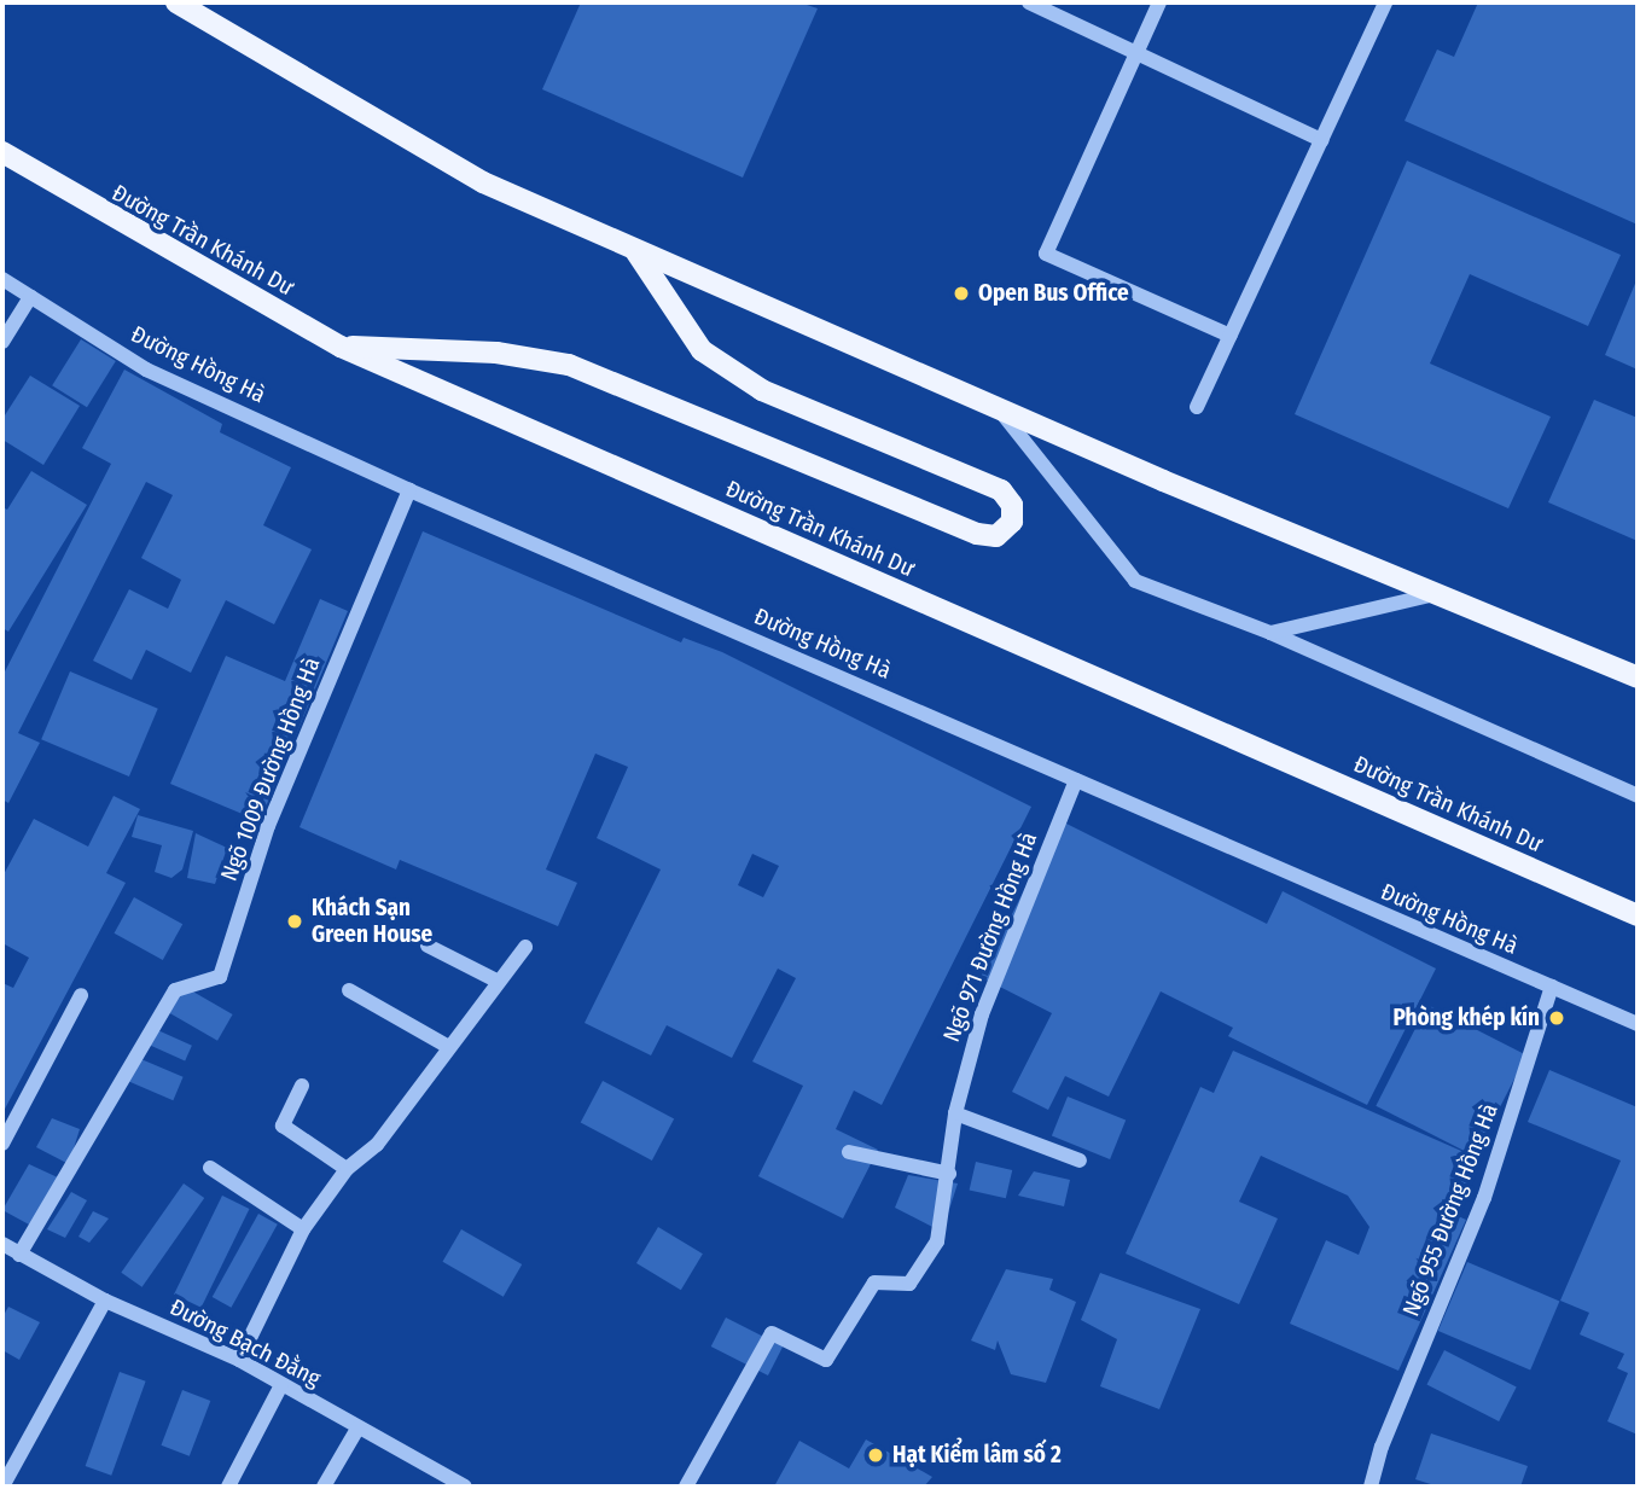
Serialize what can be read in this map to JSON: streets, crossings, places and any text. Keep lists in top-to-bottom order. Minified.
{"streets":{"main road":["Đường Trần Khánh Dư"],"street":["Đường Hồng Hà","Ngõ 1009 Đường Hồng Hà","Ngõ 971 Đường Hồng Hà","Ngõ 955 Đường Hồng Hà","Đường Bạch Đằng"]},"crossings":[["Đường Hồng Hà","Ngõ 1009 Đường Hồng Hà"],["Đường Hồng Hà","Ngõ 971 Đường Hồng Hà"],["Đường Hồng Hà","Ngõ 955 Đường Hồng Hà"],["Ngõ 1009 Đường Hồng Hà","Đường Bạch Đằng"]],"places":["Open Bus Office","Khách Sạn Green House","Phòng khép kín","Hạt Kiểm lâm số 2"]}
